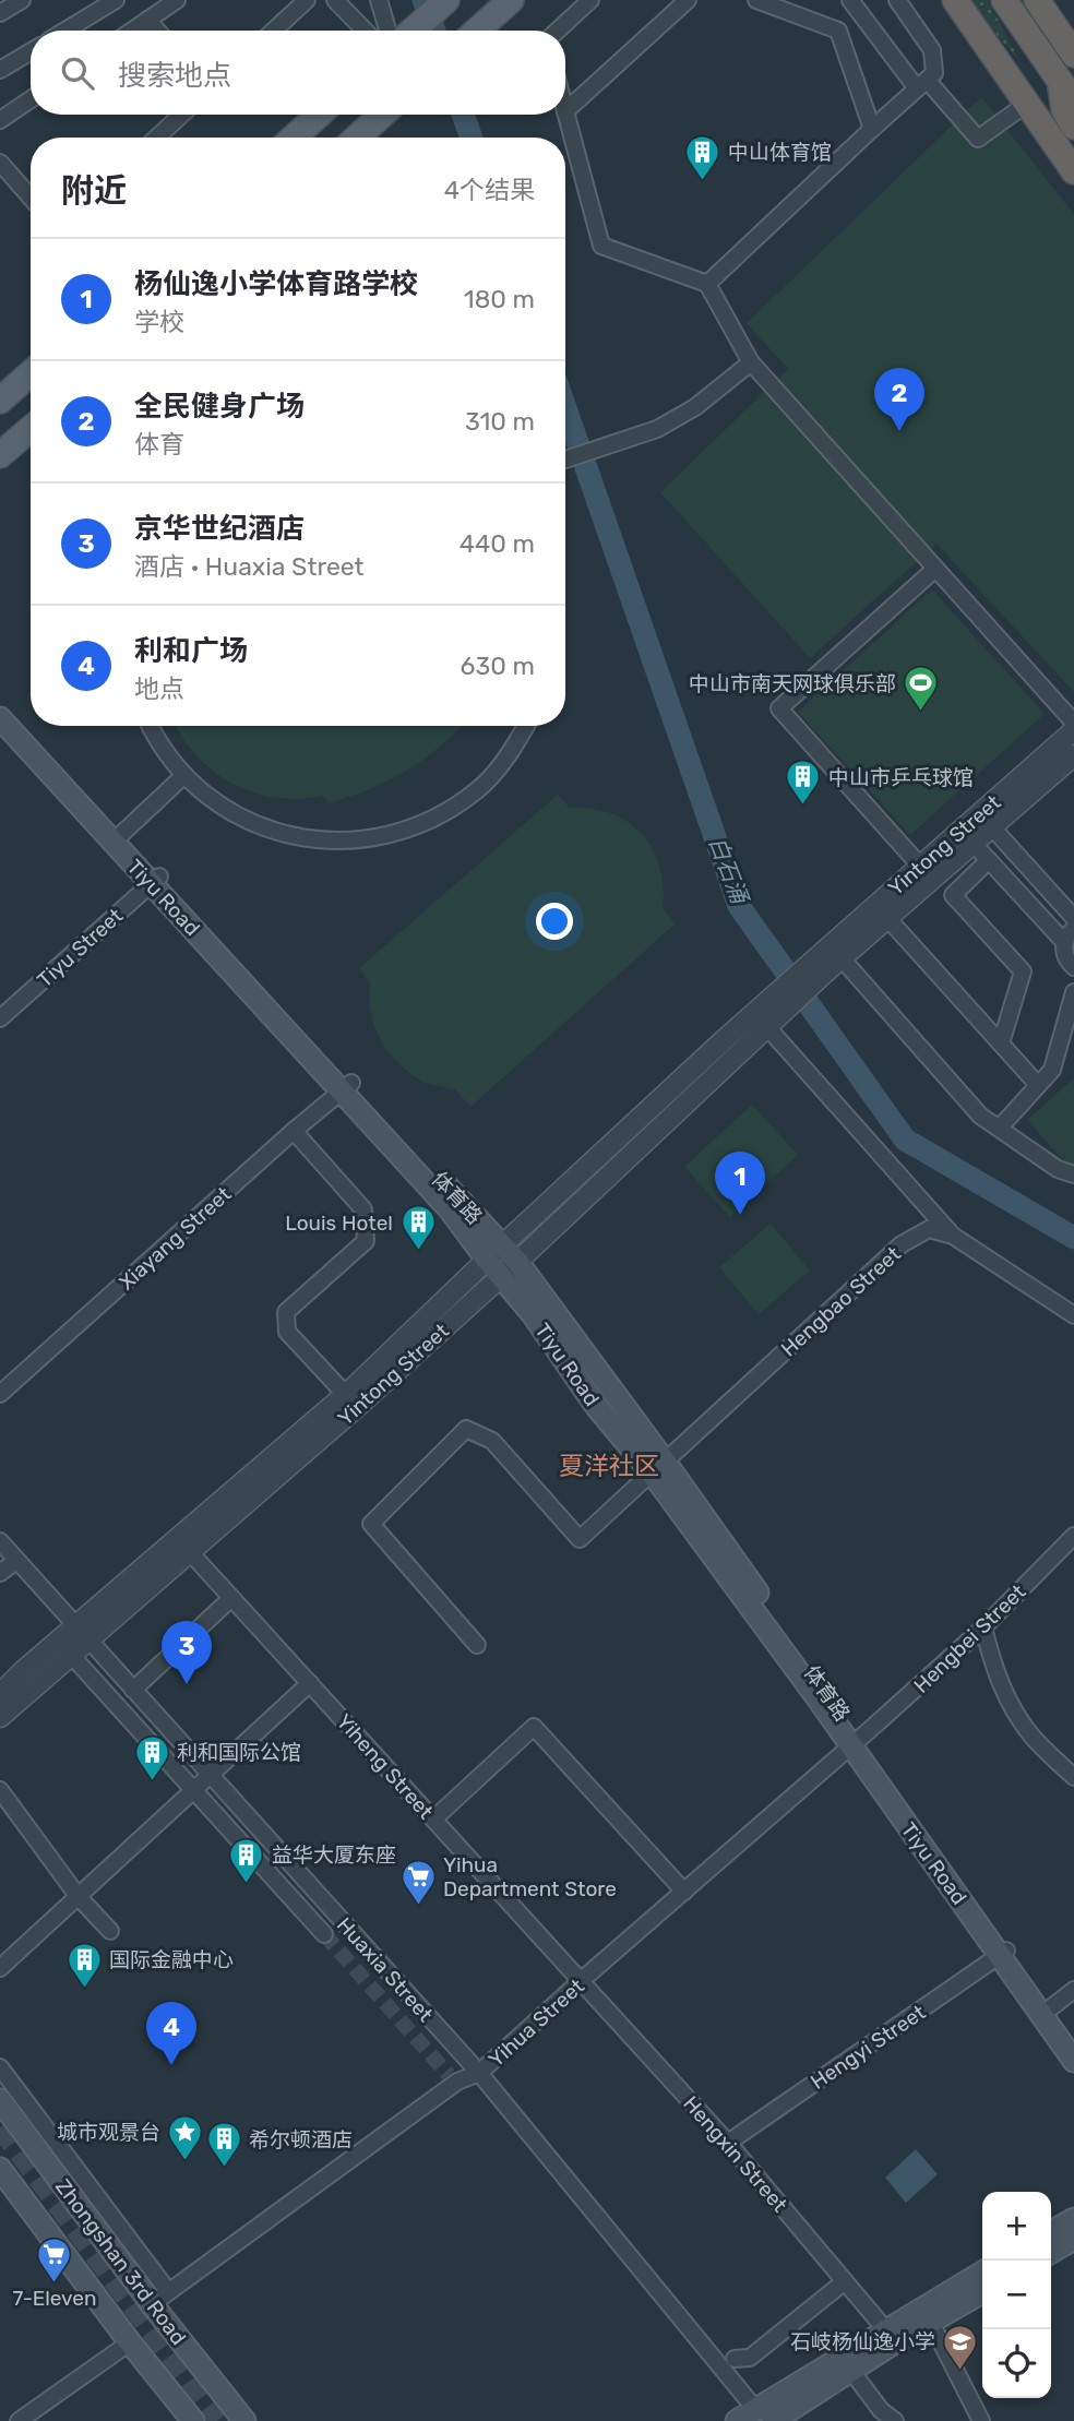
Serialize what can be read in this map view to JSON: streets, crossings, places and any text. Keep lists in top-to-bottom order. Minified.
{"streets":{"main road":["Tiyu Road","体育路","Zhongshan 3rd Road"],"street":["Yintong Street","Tiyu Street","Xiayang Street","Hengbao Street","Hengbei Street","Yiheng Street","Huaxia Street","Yihua Street","Hengyi Street","Hengxin Street"]},"crossings":[["Yintong Street","体育路"],["Yintong Street","Yiheng Street"],["Yintong Street","Huaxia Street"],["Tiyu Road","体育路"],["Tiyu Road","Hengbei Street"],["Tiyu Road","Yihua Street"],["Tiyu Road","Hengyi Street"],["Tiyu Street","体育路"],["体育路","Xiayang Street"],["体育路","Hengbao Street"],["体育路","Hengbei Street"],["体育路","Yihua Street"],["Hengbei Street","Yihua Street"],["Yiheng Street","Yihua Street"],["Yiheng Street","Hengxin Street"],["Huaxia Street","Yihua Street"],["Yihua Street","Hengxin Street"],["Yihua Street","Zhongshan 3rd Road"],["Hengyi Street","Hengxin Street"]],"districts":["夏洋社区"],"water":["白石涌"],"places":{"building":["中山体育馆","中山市乒乓球馆","Louis Hotel","利和国际公馆","益华大厦东座","国际金融中心","希尔顿酒店"],"sports":["中山市南天网球俱乐部"],"supermarket":["Yihua Department Store","7-Eleven"],"place":["城市观景台"],"school or university":["石岐杨仙逸小学"]},"page":{"search":"搜索地点","heading":["附近","4个结果"],"list":[{"mark":"1","name":"杨仙逸小学体育路学校","note":"学校","value":"180 m"},{"mark":"2","name":"全民健身广场","note":"体育","value":"310 m"},{"mark":"3","name":"京华世纪酒店","note":"酒店 · Huaxia Street","value":"440 m"},{"mark":"4","name":"利和广场","note":"地点","value":"630 m"}],"pins":["2","1","3","4"],"map_buttons":["+","−"]}}
